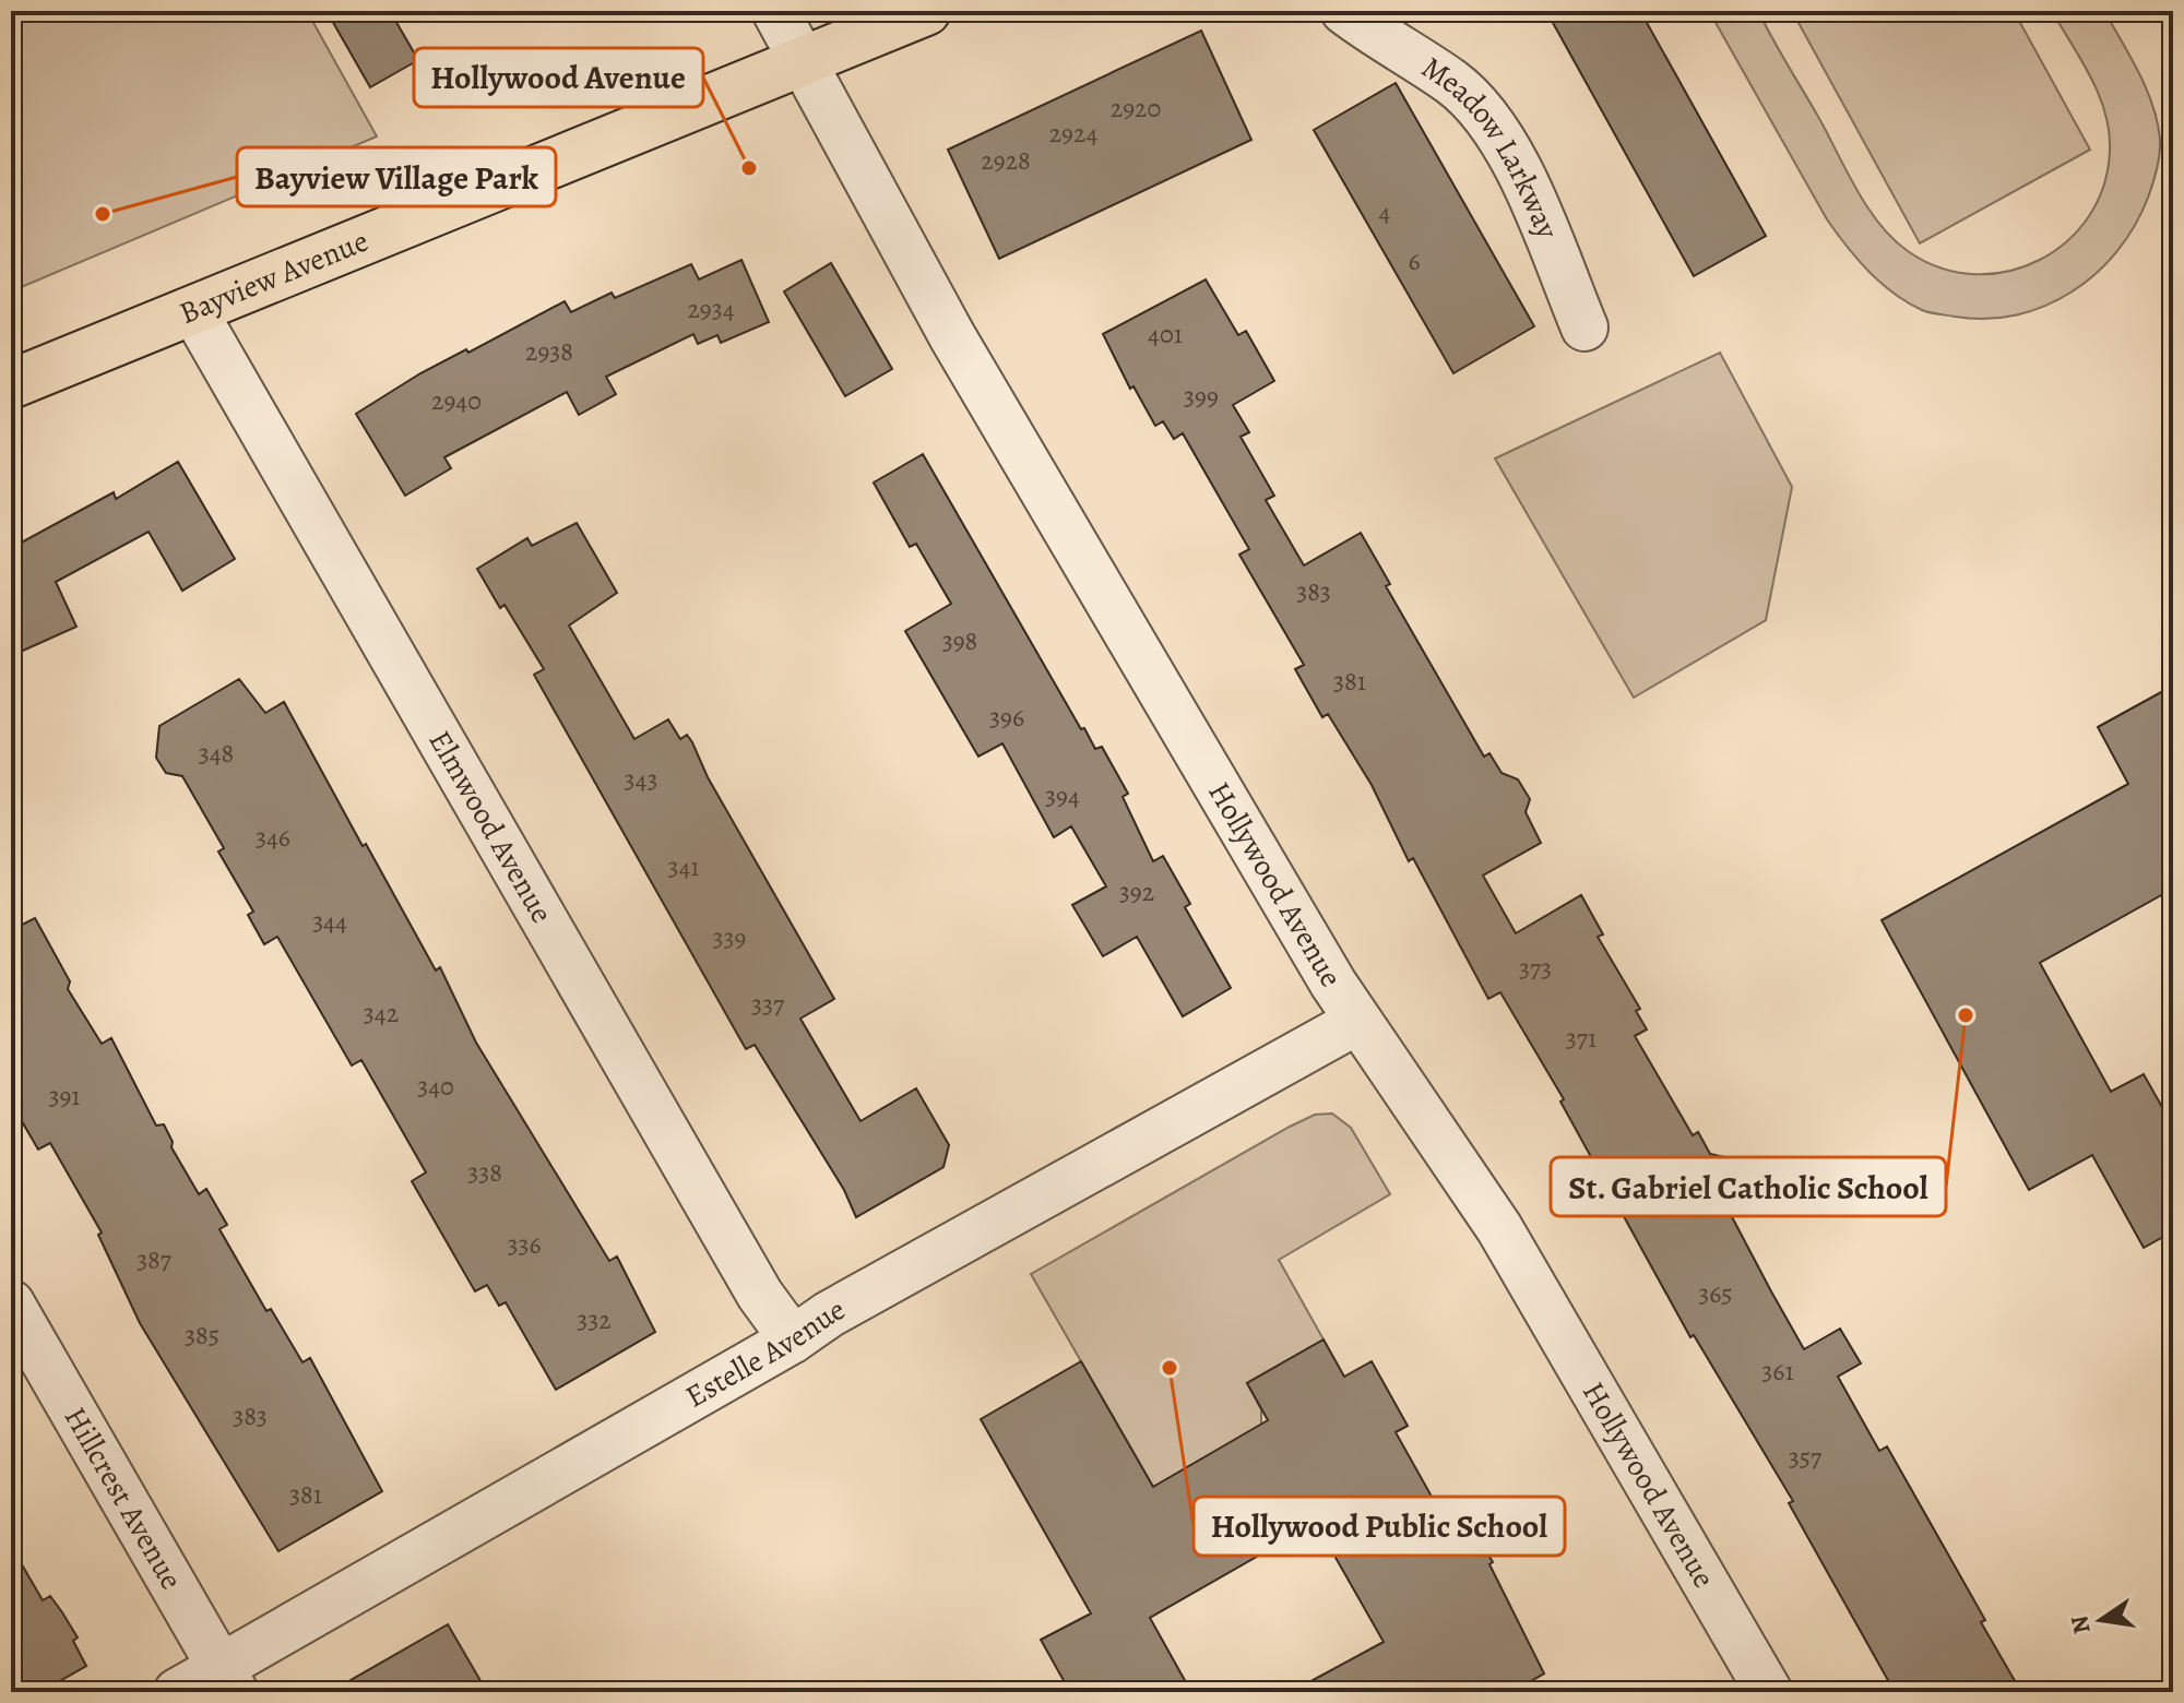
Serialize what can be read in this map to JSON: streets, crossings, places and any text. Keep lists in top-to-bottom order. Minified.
{"streets":{"main road":["Bayview Avenue"],"street":["Meadow Larkway","Elmwood Avenue","Hollywood Avenue","Estelle Avenue","Hillcrest Avenue"]},"crossings":[["Bayview Avenue","Elmwood Avenue"],["Bayview Avenue","Hollywood Avenue"],["Elmwood Avenue","Estelle Avenue"],["Hollywood Avenue","Estelle Avenue"],["Estelle Avenue","Hillcrest Avenue"]],"places":["Hollywood Avenue","Bayview Village Park","St. Gabriel Catholic School","Hollywood Public School"],"house_numbers":["2920","2924","2928","4","6","2934","401","2938","399","2940","383","398","381","396","348","343","394","346","341","392","344","339","373","337","342","371","340","391","338","336","387","365","332","385","361","383","357","381"],"north":"left"}
